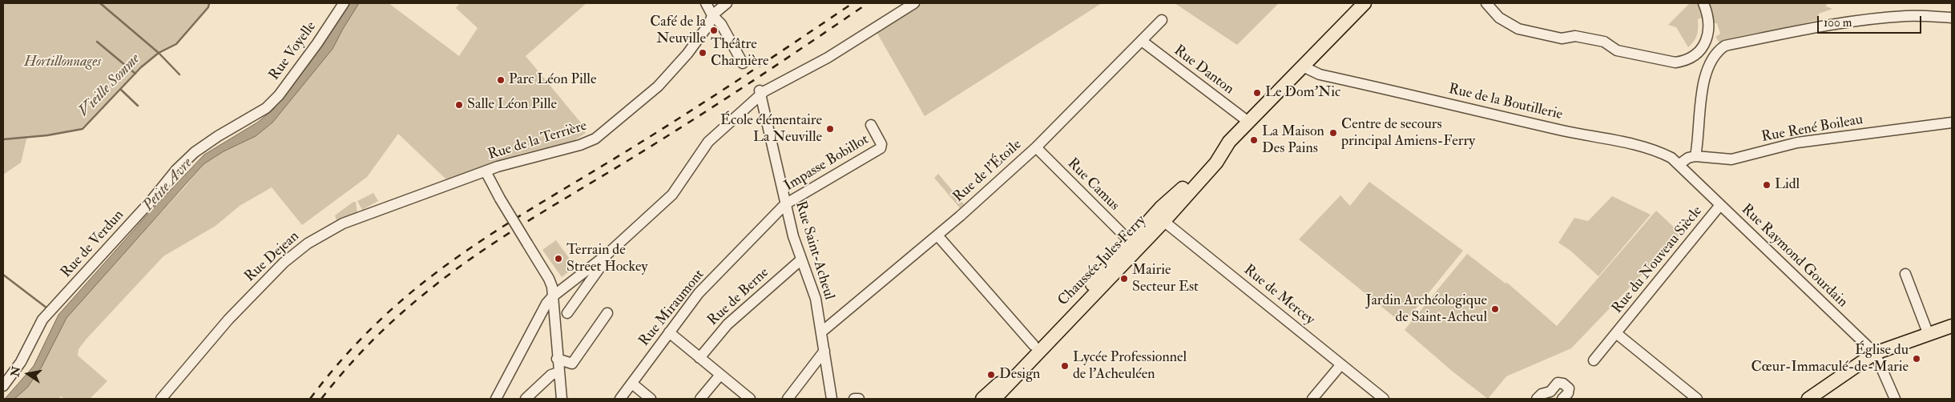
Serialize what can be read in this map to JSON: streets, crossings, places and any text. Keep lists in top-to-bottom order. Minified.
{"streets":{"main road":["Chaussée Jules Ferry"],"street":["Rue Voyelle","Rue Danton","Rue de la Boutillerie","Rue René Boileau","Rue de la Terrière","Impasse Bobillot","Rue de l'Étoile","Rue Camus","Rue de Verdun","Rue Saint-Acheul","Rue Raymond Gourdain","Rue Dejean","Rue du Nouveau Siècle","Rue de Mercey","Rue de Berne","Rue Miraumont"]},"crossings":[["Rue Voyelle","Rue de Verdun"],["Rue Danton","Rue de l'Étoile"],["Rue Danton","Chaussée Jules Ferry"],["Rue de la Boutillerie","Rue René Boileau"],["Rue de la Boutillerie","Rue Raymond Gourdain"],["Rue de la Boutillerie","Chaussée Jules Ferry"],["Rue de la Terrière","Rue Dejean"],["Impasse Bobillot","Rue Saint-Acheul"],["Impasse Bobillot","Rue Miraumont"],["Rue de l'Étoile","Rue Camus"],["Rue de l'Étoile","Rue Saint-Acheul"],["Rue Camus","Chaussée Jules Ferry"],["Rue Saint-Acheul","Rue de Berne"],["Rue Saint-Acheul","Rue Miraumont"],["Rue Raymond Gourdain","Rue du Nouveau Siècle"],["Chaussée Jules Ferry","Rue de Mercey"]],"water":["Vieille Somme","Petite Avre"],"parks":["Hortillonnages"],"places":["Café de la Neuville","Théâtre Charnière","Parc Léon Pille","Le Dom'Nic","Salle Léon Pille","École élémentaire La Neuville","Centre de secours principal Amiens-Ferry","La Maison Des Pains","Lidl","Terrain de Street Hockey","Mairie Secteur Est","Jardin Archéologique de Saint-Acheul","Église du Cœur-Immaculé-de-Marie","Lycée Professionnel de l'Acheuléen","Design"],"scale_bar":"100 m","north":"left"}
